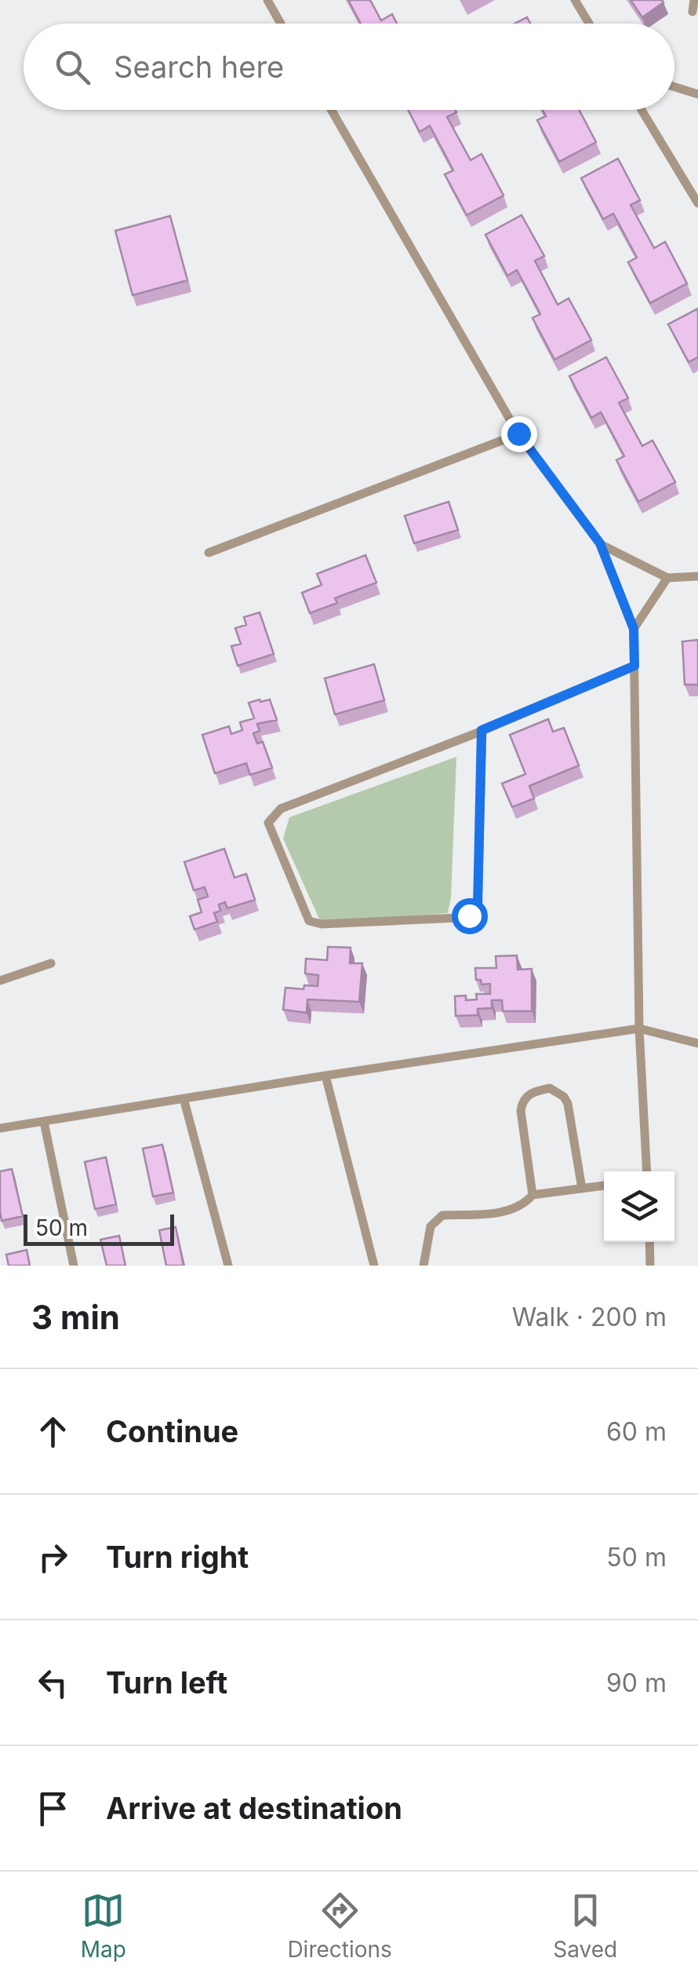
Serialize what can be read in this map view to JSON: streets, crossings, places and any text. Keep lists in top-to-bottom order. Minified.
{"scale_bar":"50 m","page":{"search":"Search here","scale":"50 m","heading":["3 min","Walk · 200 m"],"list":[["Continue","60 m"],["Turn right","50 m"],["Turn left","90 m"],"Arrive at destination"],"nav":["Map","Directions","Saved"]}}
